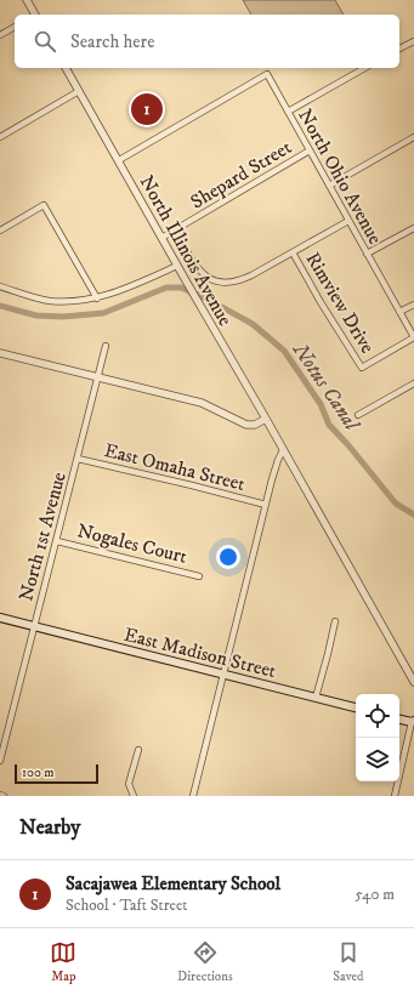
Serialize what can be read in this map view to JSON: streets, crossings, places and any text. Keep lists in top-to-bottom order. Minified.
{"streets":{"main road":["East Madison Street"],"street":["Shepard Street","North Ohio Avenue","North Illinois Avenue","Rimview Drive","East Omaha Street","North 1st Avenue","Nogales Court"]},"crossings":[["Shepard Street","North Ohio Avenue"],["Shepard Street","North Illinois Avenue"],["North Ohio Avenue","North Illinois Avenue"],["North Ohio Avenue","Rimview Drive"],["East Omaha Street","North 1st Avenue"],["North 1st Avenue","Nogales Court"],["North 1st Avenue","East Madison Street"]],"water":["Notus Canal"],"scale_bar":"100 m","page":{"search":"Search here","pins":"1","scale":"100 m","heading":"Nearby","list":[{"mark":"1","name":"Sacajawea Elementary School","note":"School · Taft Street","value":"540 m"}],"nav":["Map","Directions","Saved"]}}
